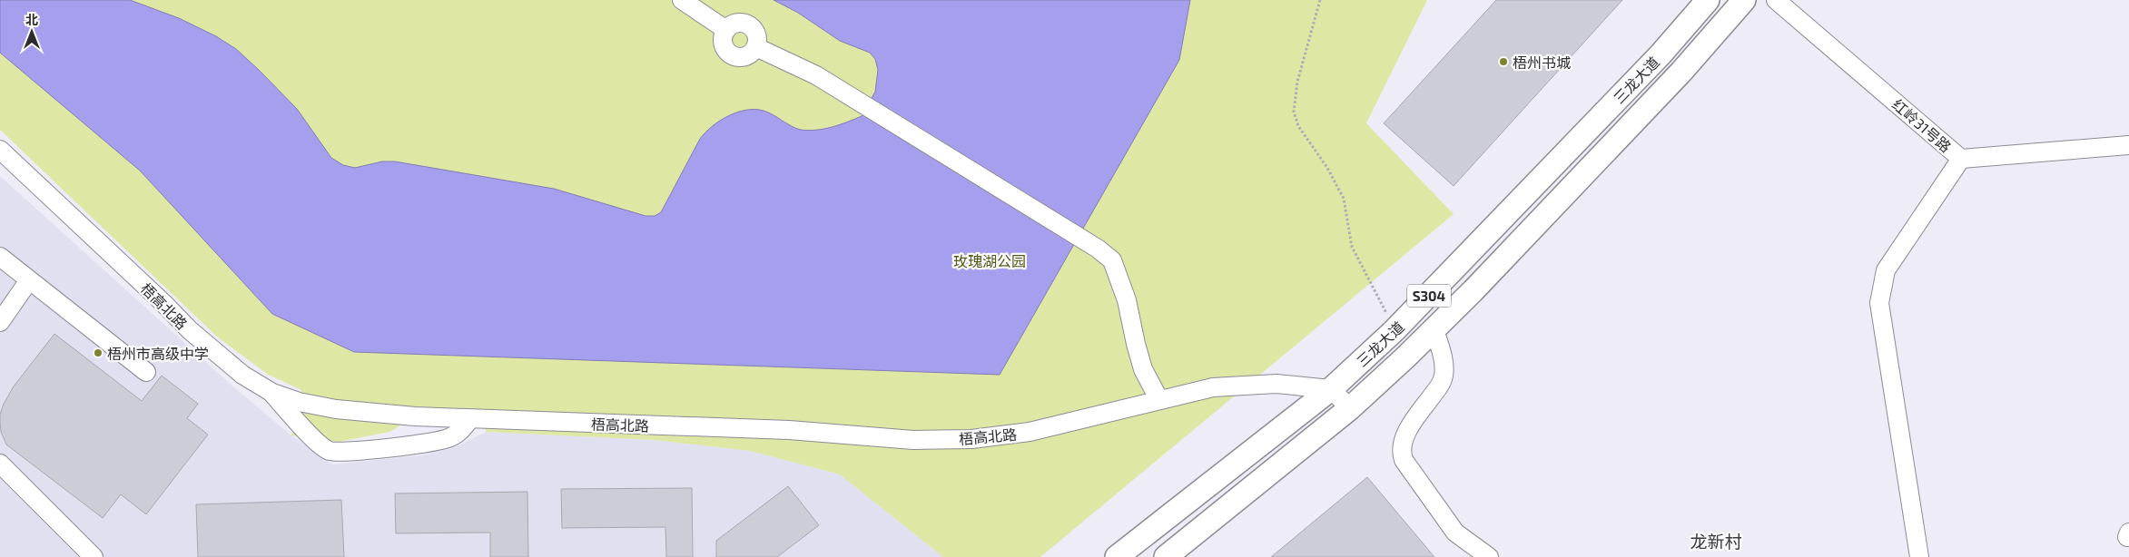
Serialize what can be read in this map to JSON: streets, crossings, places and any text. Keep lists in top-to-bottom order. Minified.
{"streets":{"main road":["三龙大道","S304"],"street":["红岭31号路","梧高北路"]},"crossings":[["三龙大道","梧高北路"]],"districts":["龙新村"],"parks":["玫瑰湖公园"],"places":["梧州书城","梧州市高级中学"],"north":"top"}
